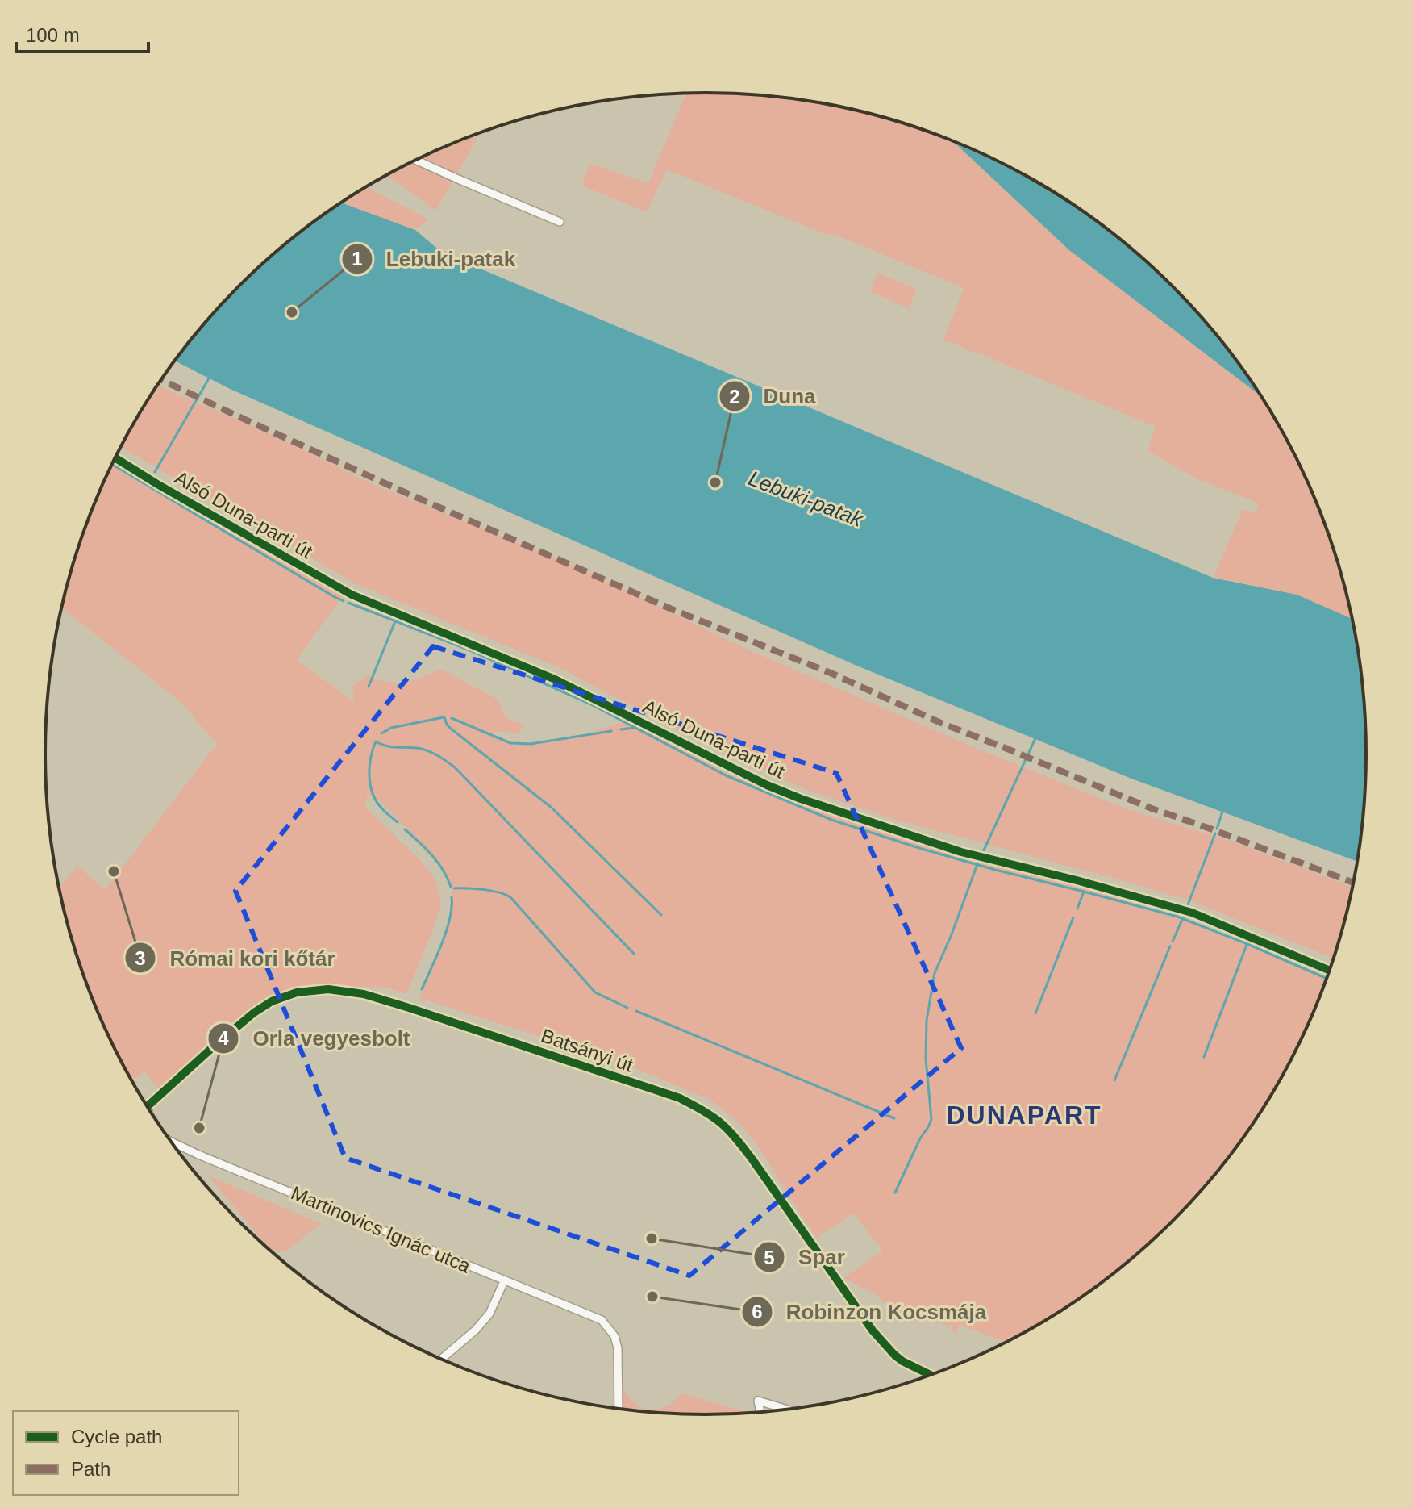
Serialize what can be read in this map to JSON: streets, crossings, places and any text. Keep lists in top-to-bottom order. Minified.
{"streets":{"street":["Alsó Duna-parti út","Batsányi út","Martinovics Ignác utca"]},"crossings":[["Batsányi út","Martinovics Ignác utca"]],"districts":["DUNAPART"],"water":["Lebuki-patak"],"places":["Lebuki-patak","Duna","Római kori kőtár","Orla vegyesbolt","Spar","Robinzon Kocsmája"],"legend":["Cycle path","Path"],"scale_bar":"100 m"}
